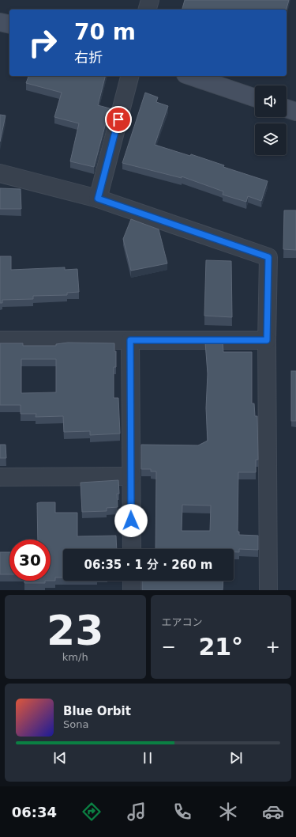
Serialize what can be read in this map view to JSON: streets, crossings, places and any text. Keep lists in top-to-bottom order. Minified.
{"page":{"turn":["70 m","右折"],"limit":"30","trip":"06:35 · 1 分 · 260 m","tile":[["23","km/h"],"エアコン"],"heat":["−","21°","+"],"song":["Blue Orbit","Sona"],"tabs":"06:34"}}
